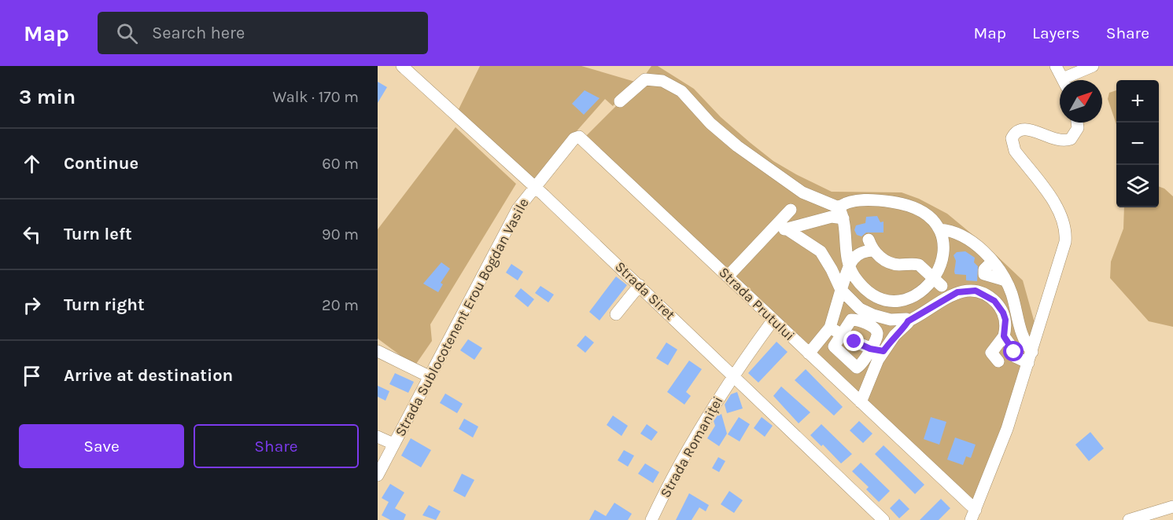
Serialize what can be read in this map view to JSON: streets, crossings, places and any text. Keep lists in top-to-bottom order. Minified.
{"streets":{"street":["Strada Siret","Strada Prutului","Strada Sublocotenent Erou Bogdan Vasile","Strada Romaniței"]},"crossings":[["Strada Siret","Strada Prutului"],["Strada Siret","Strada Sublocotenent Erou Bogdan Vasile"],["Strada Siret","Strada Romaniței"],["Strada Prutului","Strada Sublocotenent Erou Bogdan Vasile"],["Strada Prutului","Strada Romaniței"]],"north":"top right","page":{"header":"Map","search":"Search here","nav":["Map","Layers","Share"],"heading":["3 min","Walk · 170 m"],"map_buttons":["+","−"],"list":[["Continue","60 m"],["Turn left","90 m"],["Turn right","20 m"],"Arrive at destination"],"buttons":["Save","Share"]}}
